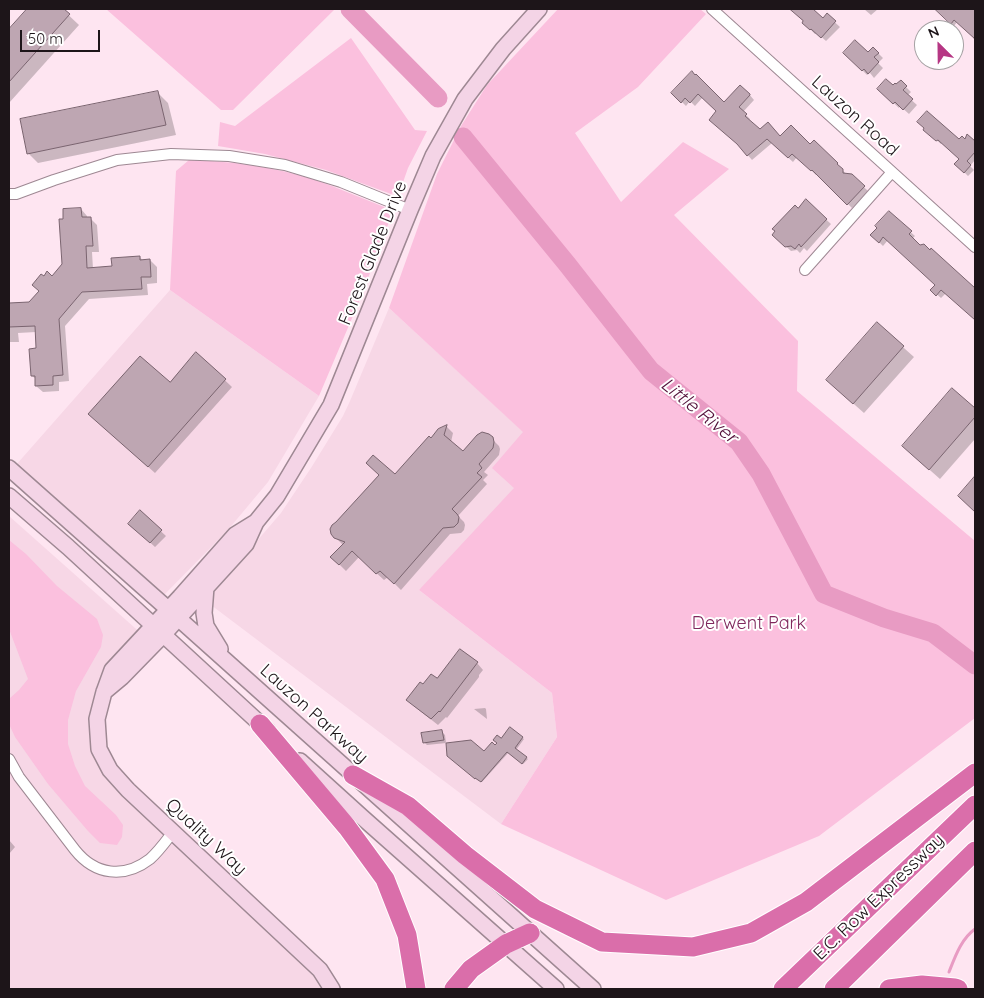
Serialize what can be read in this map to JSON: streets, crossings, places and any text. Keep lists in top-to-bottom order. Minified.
{"streets":{"highway":["E.C. Row Expressway"],"main road":["Forest Glade Drive","Lauzon Parkway","Quality Way"],"street":["Lauzon Road"]},"crossings":[["Forest Glade Drive","Lauzon Parkway"],["Forest Glade Drive","Quality Way"],["Lauzon Parkway","Quality Way"]],"water":["Little River"],"parks":["Derwent Park"],"scale_bar":"50 m","north":"top left"}
